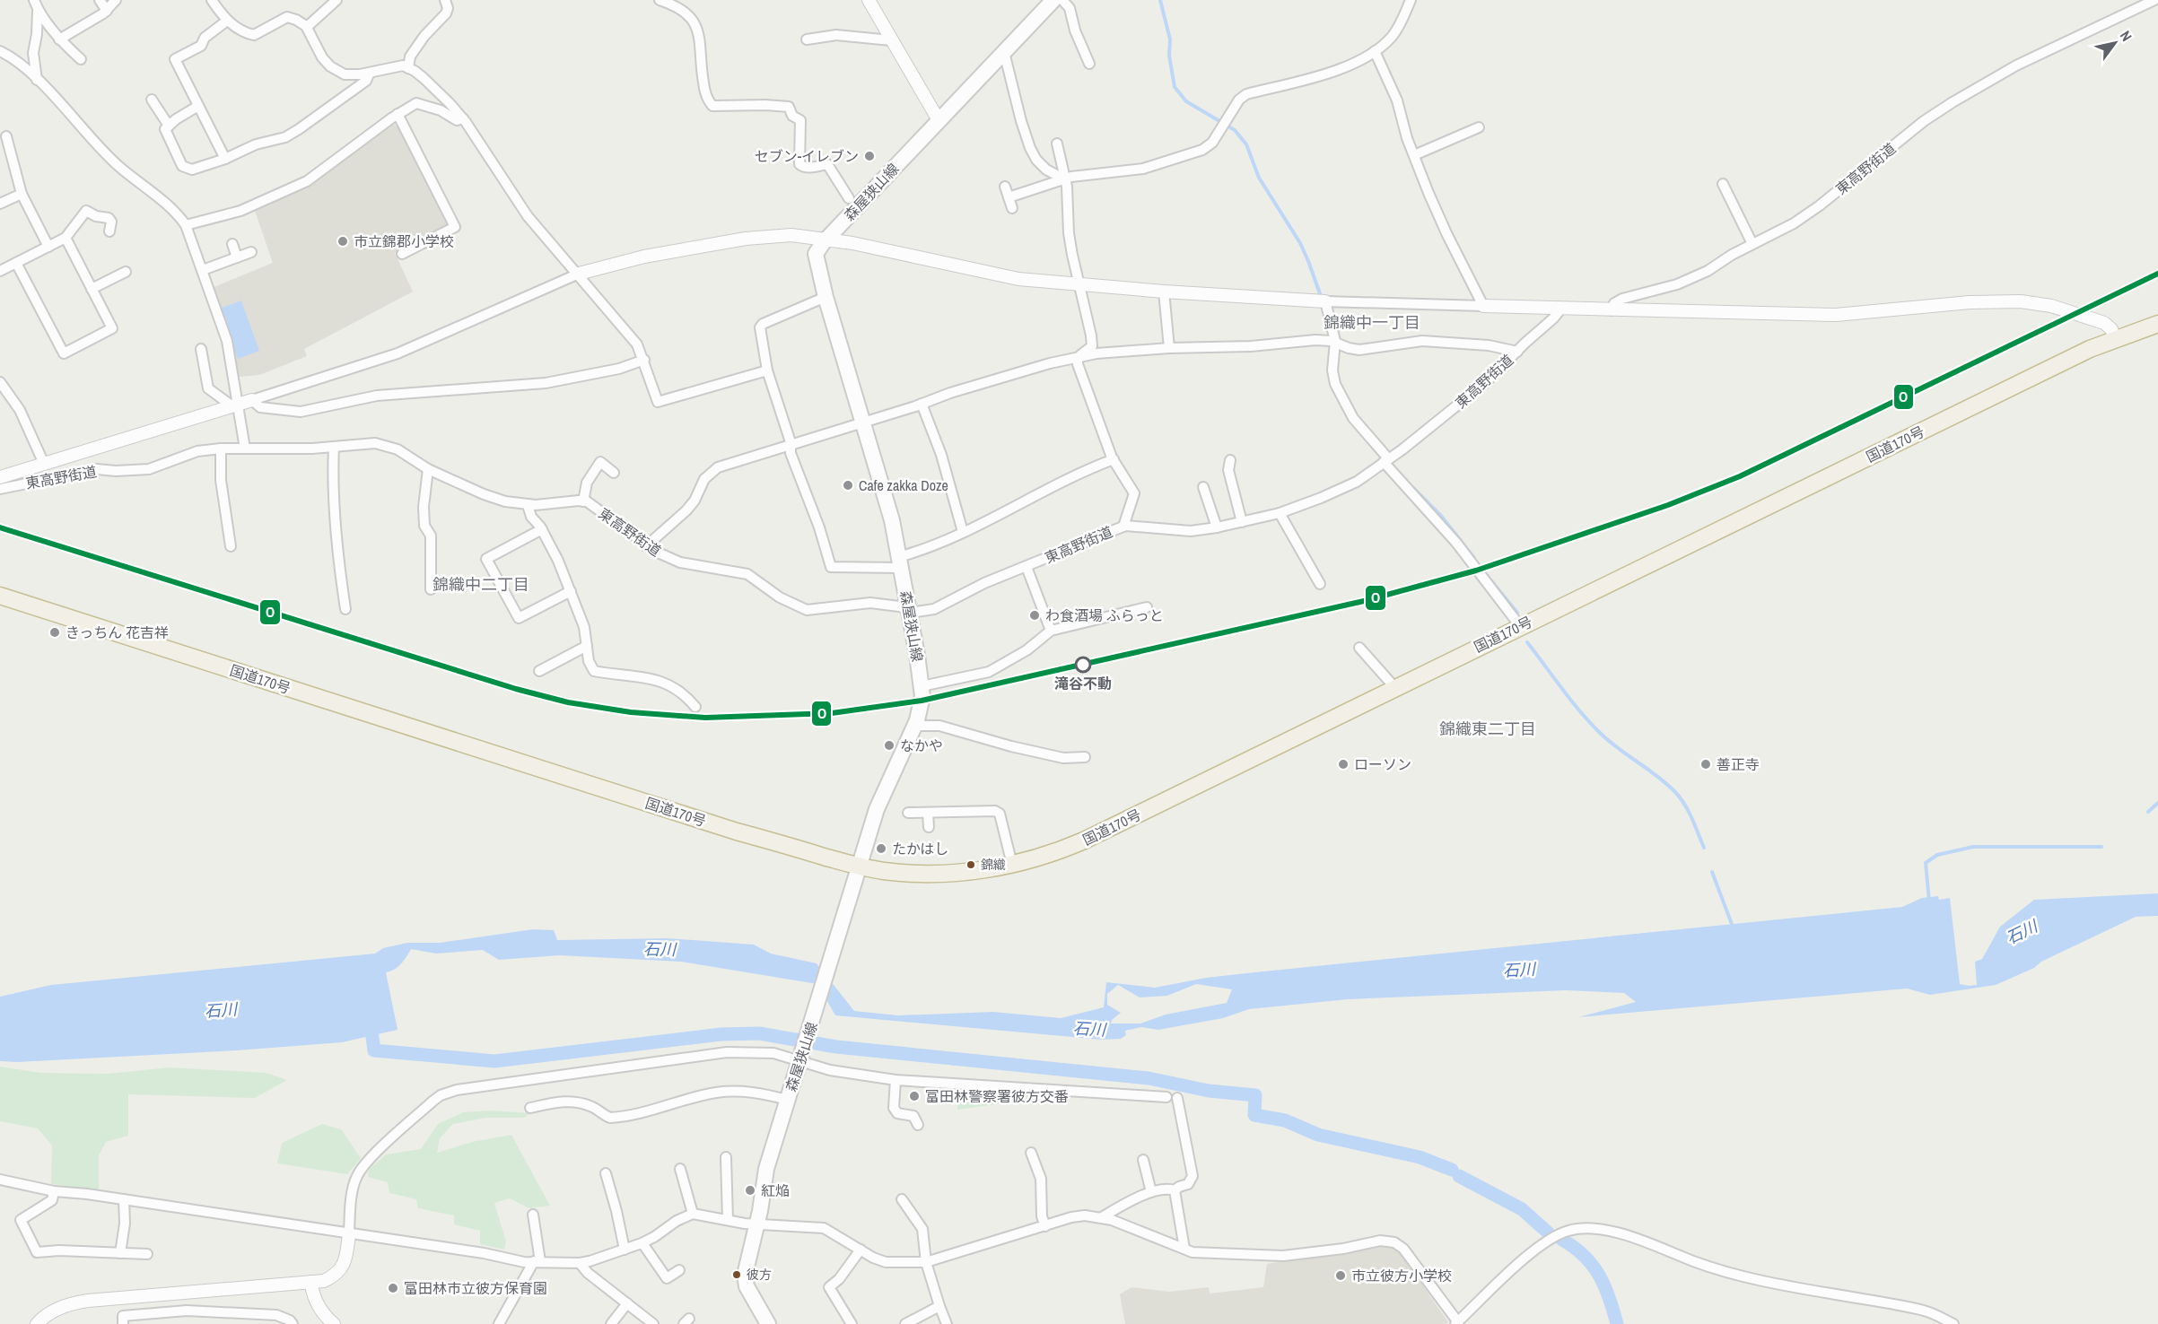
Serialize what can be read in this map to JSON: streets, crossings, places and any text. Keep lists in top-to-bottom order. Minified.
{"streets":{"highway":["国道170号"],"main road":["森屋狭山線"],"street":["東高野街道"]},"crossings":[["東高野街道","森屋狭山線"],["森屋狭山線","国道170号"]],"districts":["錦織中一丁目","錦織中二丁目","錦織東二丁目"],"water":["石川"],"places":["セブン-イレブン","市立錦郡小学校","Cafe zakka Doze","わ食酒場 ふらっと","きっちん 花吉祥","滝谷不動","なかや","ローソン","善正寺","たかはし","錦織","富田林警察署彼方交番","紅焔","彼方","市立彼方小学校","富田林市立彼方保育園"],"lines":["transit line O"],"north":"top right"}
